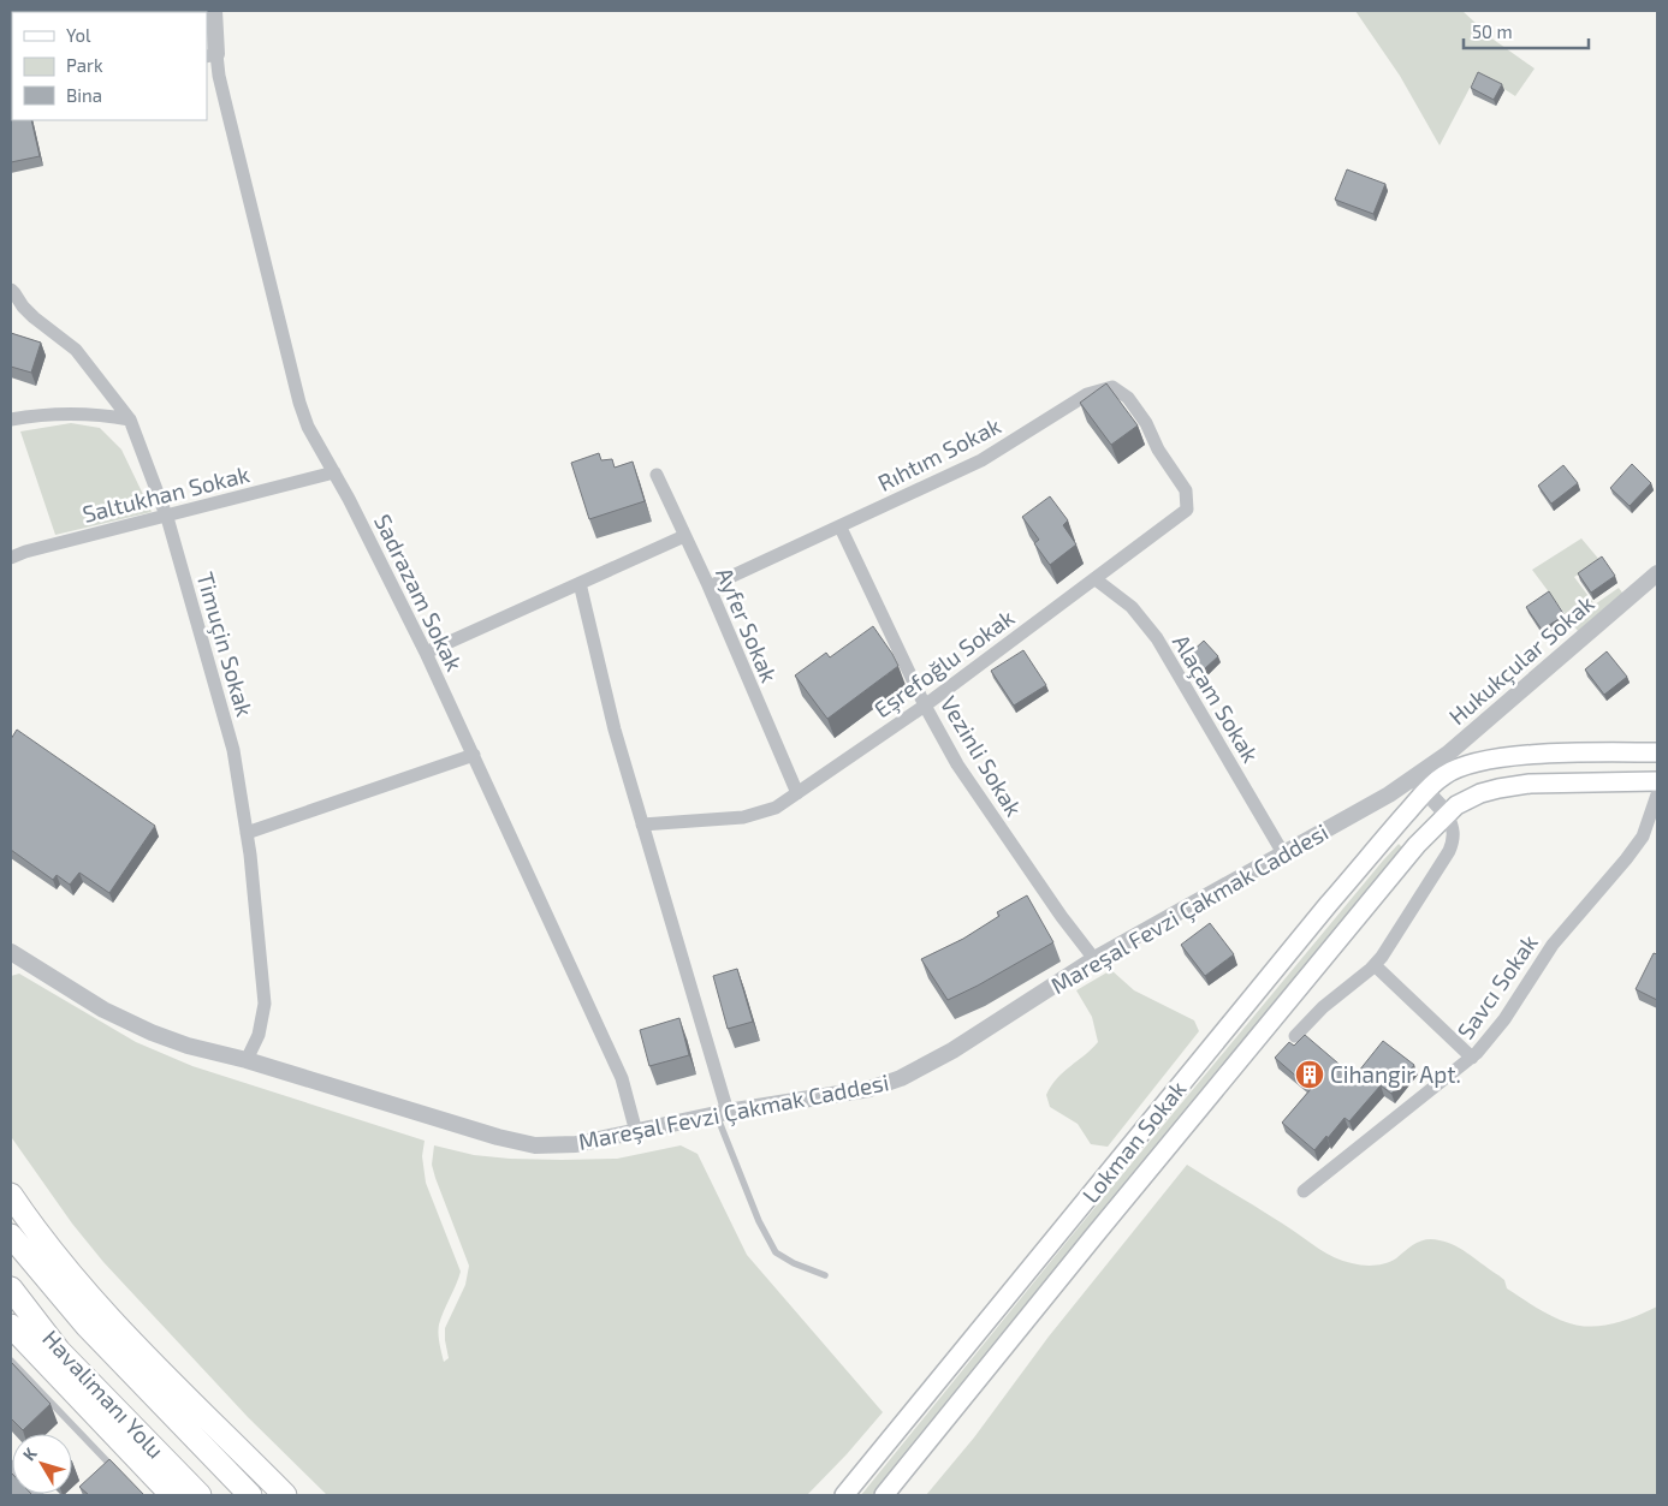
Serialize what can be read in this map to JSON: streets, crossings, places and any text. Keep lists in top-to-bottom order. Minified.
{"streets":{"highway":["Havalimanı Yolu"],"main road":["Mareşal Fevzi Çakmak Caddesi","Lokman Sokak"],"street":["Rıhtım Sokak","Saltukhan Sokak","Sadrazam Sokak","Ayfer Sokak","Timuçin Sokak","Hukukçular Sokak","Eşrefoğlu Sokak","Alaçam Sokak","Vezinli Sokak","Savcı Sokak"]},"crossings":[["Rıhtım Sokak","Ayfer Sokak"],["Rıhtım Sokak","Eşrefoğlu Sokak"],["Rıhtım Sokak","Vezinli Sokak"],["Saltukhan Sokak","Sadrazam Sokak"],["Saltukhan Sokak","Timuçin Sokak"],["Sadrazam Sokak","Mareşal Fevzi Çakmak Caddesi"],["Ayfer Sokak","Eşrefoğlu Sokak"],["Timuçin Sokak","Mareşal Fevzi Çakmak Caddesi"],["Hukukçular Sokak","Mareşal Fevzi Çakmak Caddesi"],["Hukukçular Sokak","Lokman Sokak"],["Eşrefoğlu Sokak","Alaçam Sokak"],["Eşrefoğlu Sokak","Vezinli Sokak"],["Alaçam Sokak","Mareşal Fevzi Çakmak Caddesi"],["Vezinli Sokak","Mareşal Fevzi Çakmak Caddesi"],["Mareşal Fevzi Çakmak Caddesi","Lokman Sokak"]],"places":{"building":["Cihangir Apt."]},"legend":["Yol","Park","Bina"],"scale_bar":"50 m","north":"top left"}
